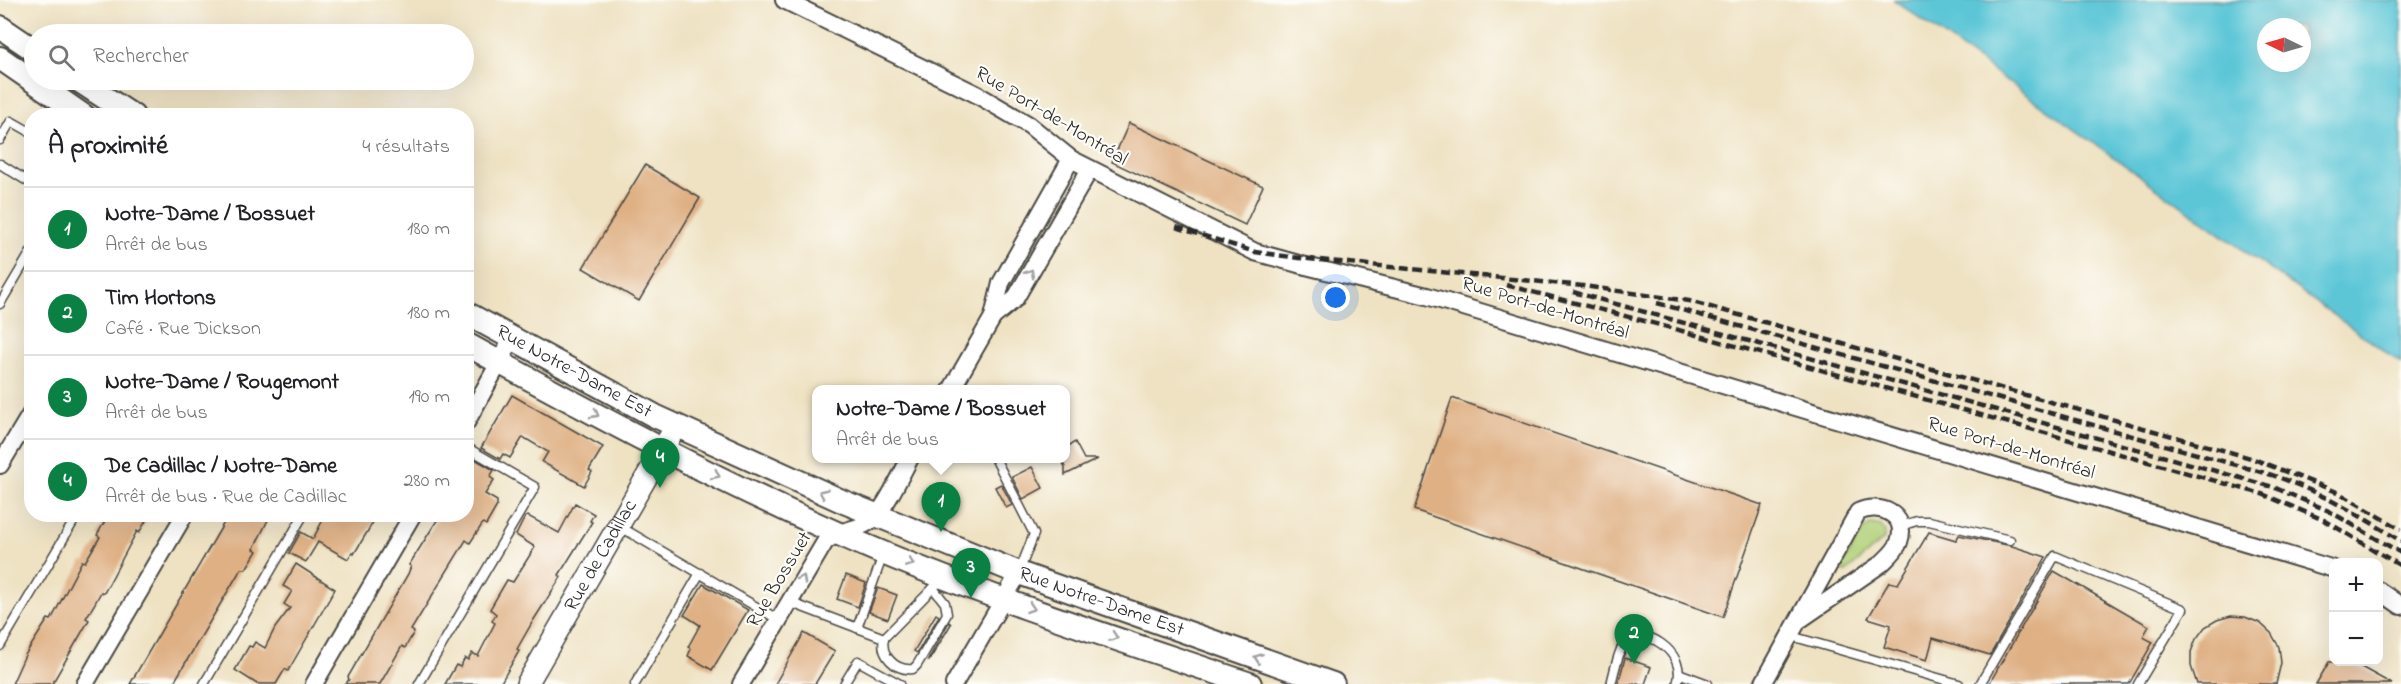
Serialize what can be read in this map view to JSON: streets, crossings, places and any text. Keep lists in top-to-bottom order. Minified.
{"streets":{"main road":["Rue Notre-Dame Est"],"street":["Rue Port-de-Montréal","Rue de Cadillac","Rue Bossuet"]},"crossings":[["Rue Notre-Dame Est","Rue de Cadillac"],["Rue Notre-Dame Est","Rue Bossuet"]],"one_way":["Rue Bossuet"],"north":"left","page":{"search":"Rechercher","heading":["À proximité","4 résultats"],"list":[{"mark":"1","name":"Notre-Dame / Bossuet","note":"Arrêt de bus","value":"180 m"},{"mark":"2","name":"Tim Hortons","note":"Café · Rue Dickson","value":"180 m"},{"mark":"3","name":"Notre-Dame / Rougemont","note":"Arrêt de bus","value":"190 m"},{"mark":"4","name":"De Cadillac / Notre-Dame","note":"Arrêt de bus · Rue de Cadillac","value":"280 m"}],"popup":["Notre-Dame / Bossuet","Arrêt de bus"],"pins":["4","1","3","2"],"map_buttons":["+","−"]}}
